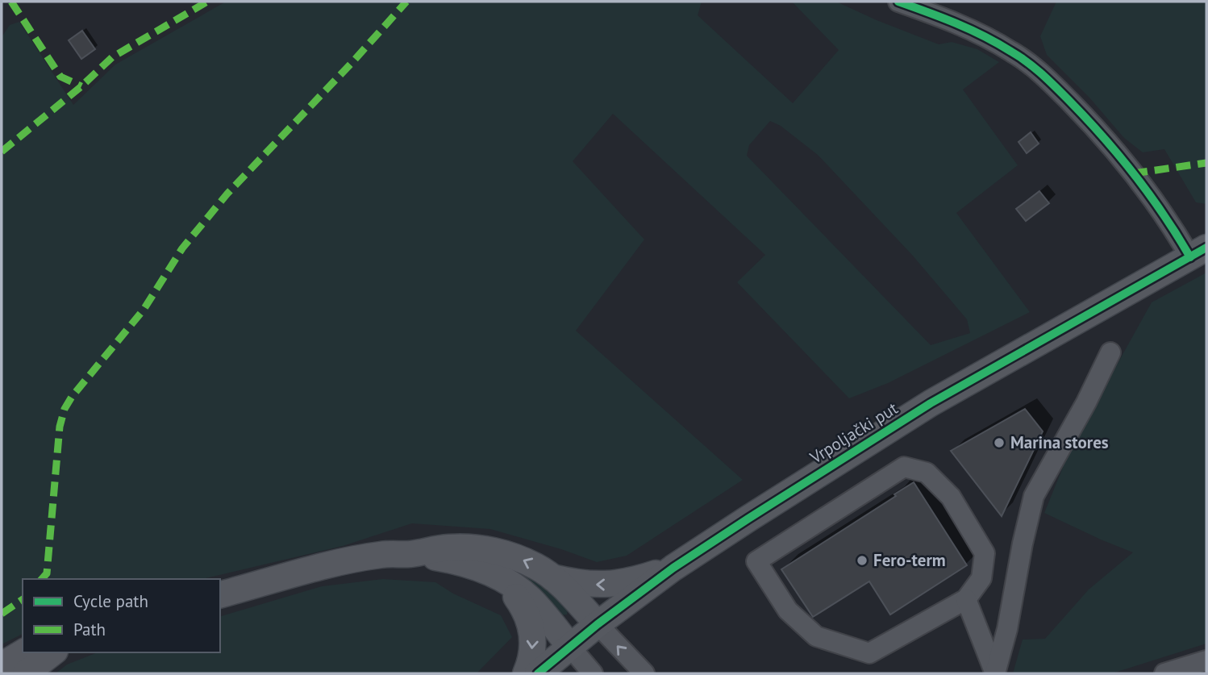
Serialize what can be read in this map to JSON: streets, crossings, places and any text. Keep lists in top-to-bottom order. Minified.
{"streets":{"main road":["Vrpoljački put"]},"places":["Marina stores","Fero-term"],"legend":["Cycle path","Path"]}
